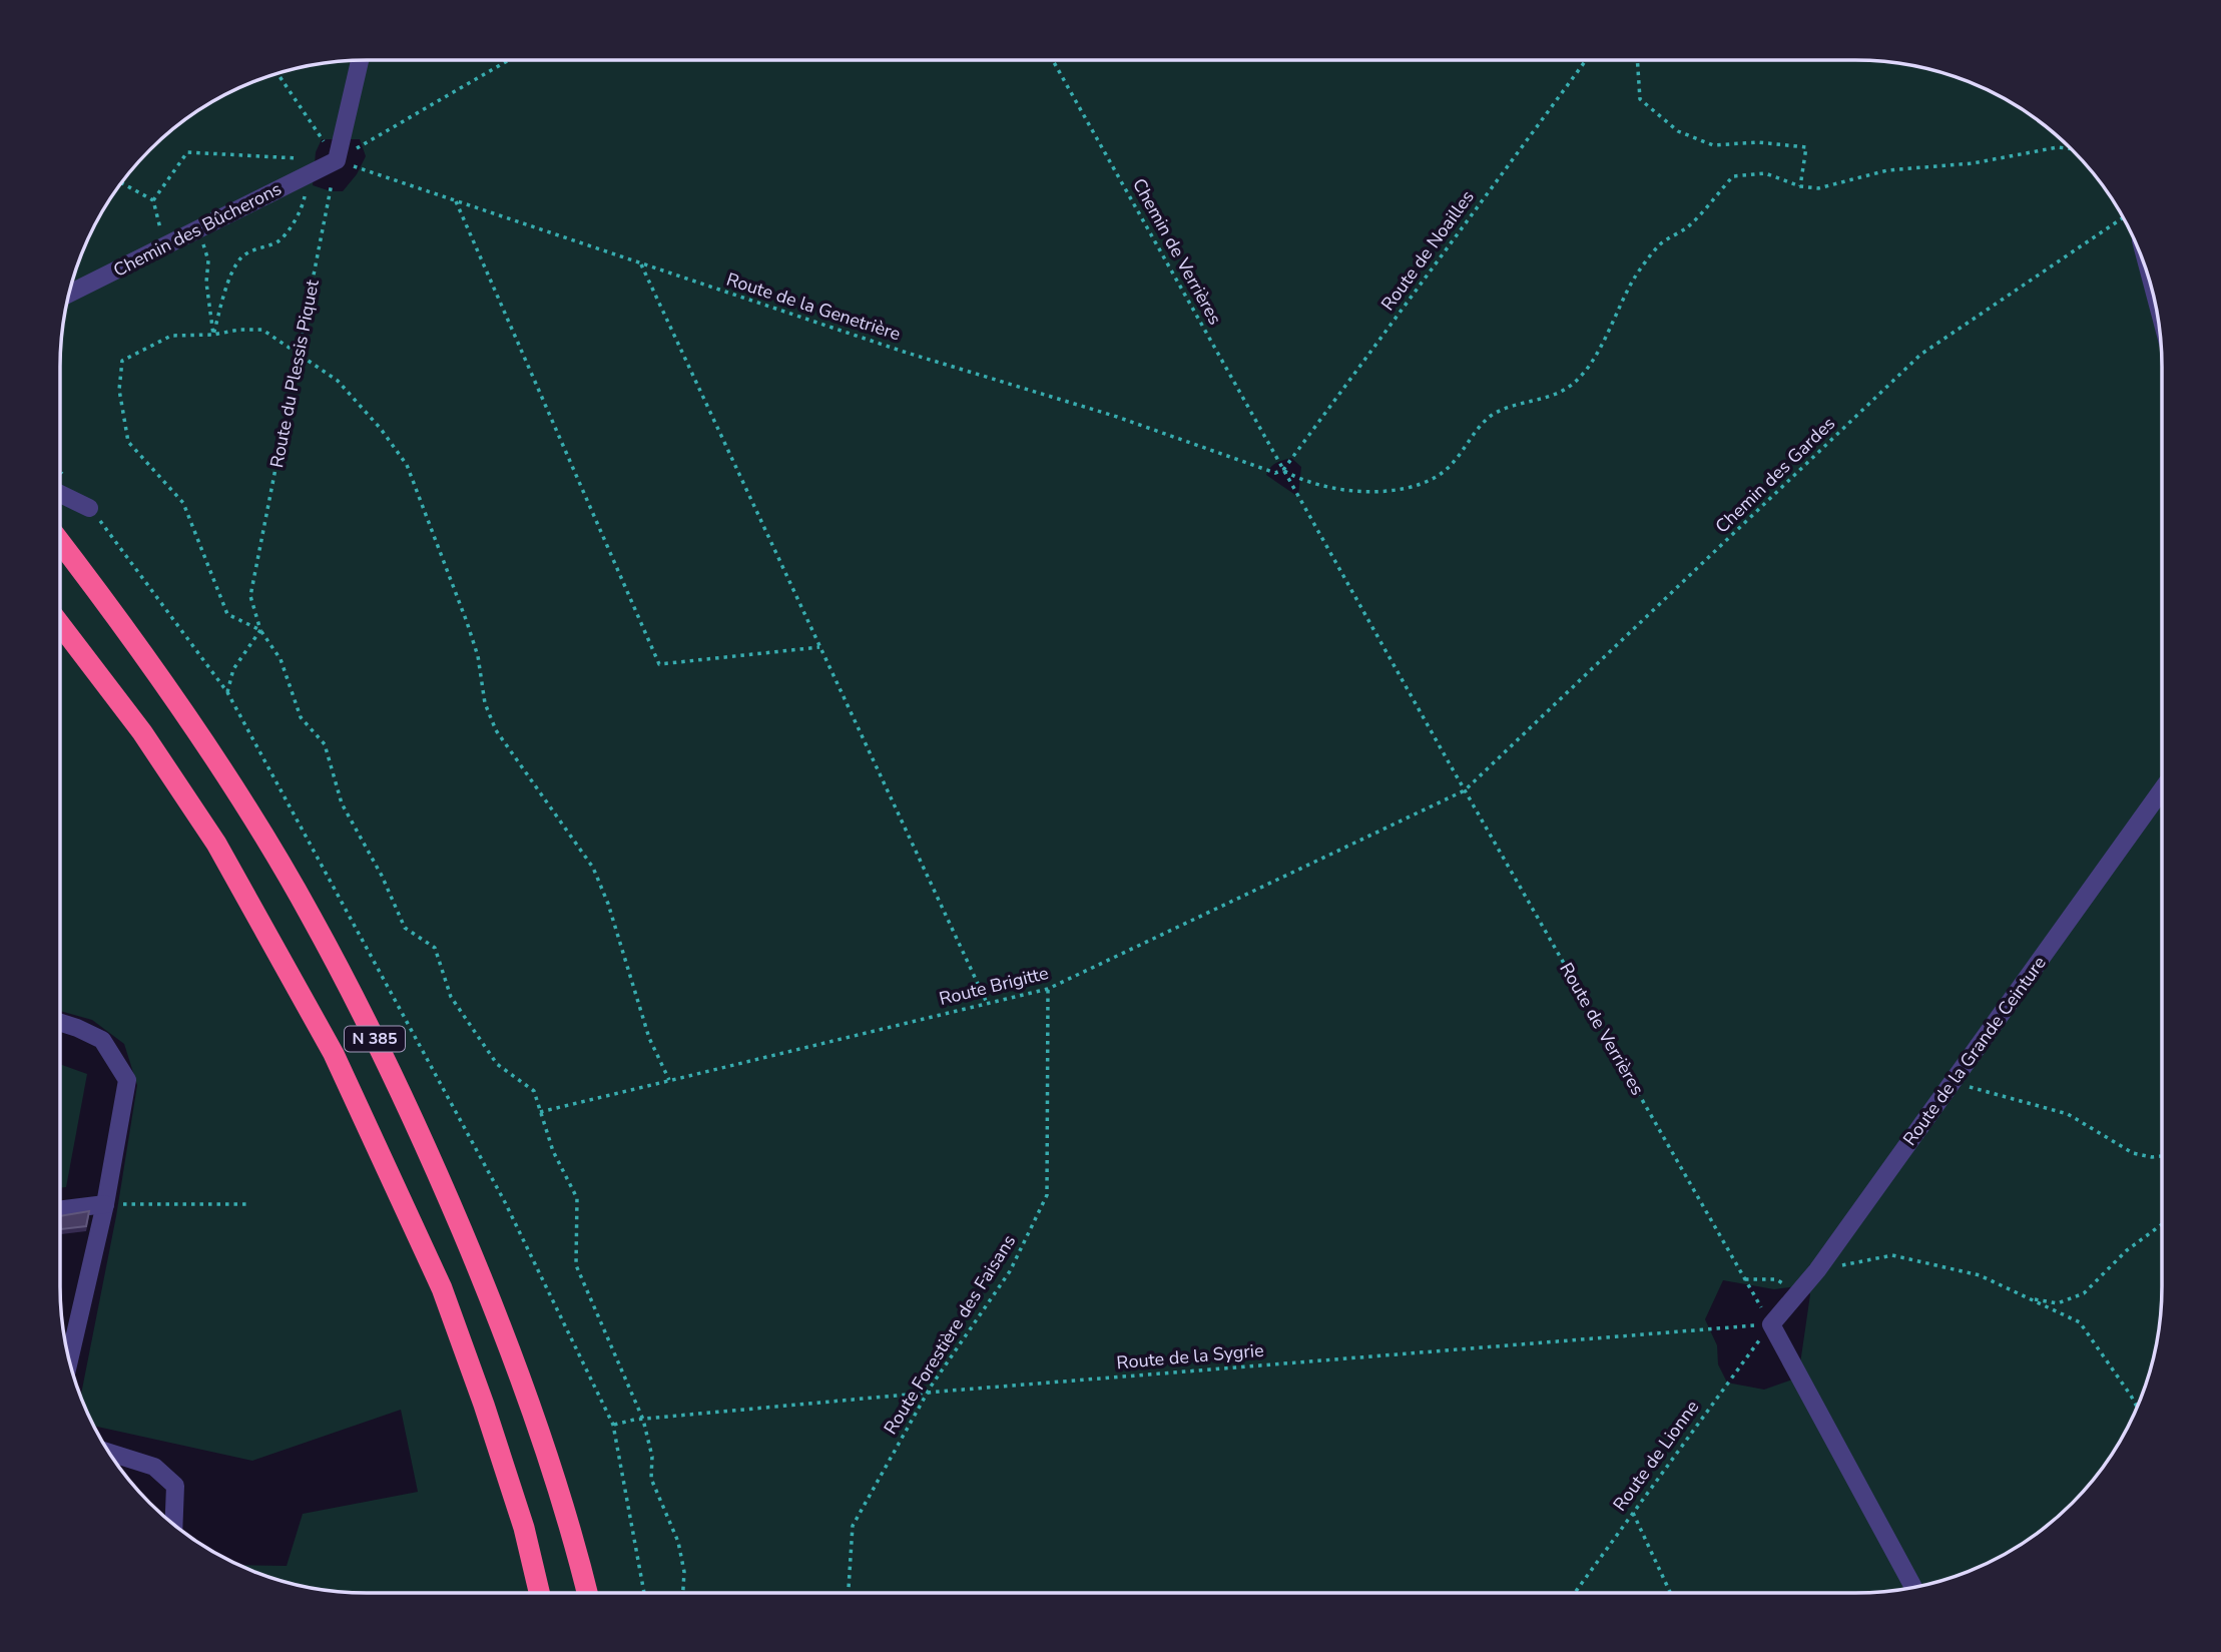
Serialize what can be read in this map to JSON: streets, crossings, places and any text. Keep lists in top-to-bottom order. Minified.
{"streets":{"highway":["N 385"],"street":["Chemin des Bûcherons","Route de la Grande Ceinture"],"path":["Route de Noailles","Chemin de Verrières","Route de la Genetrière","Route du Plessis Piquet","Chemin des Gardes","Route Brigitte","Route de Verrières","Route Forestière des Faisans","Route de la Sygrie","Route de Lionne"]},"crossings":[["Chemin des Bûcherons","Route de la Genetrière"],["Chemin des Bûcherons","Route du Plessis Piquet"],["Route de Noailles","Chemin de Verrières"],["Route de Noailles","Route de la Genetrière"],["Route de Noailles","Route de Verrières"],["Chemin de Verrières","Route de la Genetrière"],["Chemin de Verrières","Route de Verrières"],["Route de la Genetrière","Route du Plessis Piquet"],["Route de la Genetrière","Route de Verrières"],["Chemin des Gardes","Route Brigitte"],["Chemin des Gardes","Route de Verrières"],["Route Brigitte","Route de Verrières"],["Route Brigitte","Route Forestière des Faisans"],["Route de Verrières","Route de la Grande Ceinture"],["Route de Verrières","Route de la Sygrie"],["Route de Verrières","Route de Lionne"],["Route de la Grande Ceinture","Route de la Sygrie"],["Route de la Grande Ceinture","Route de Lionne"],["Route Forestière des Faisans","Route de la Sygrie"],["Route de la Sygrie","Route de Lionne"]]}
